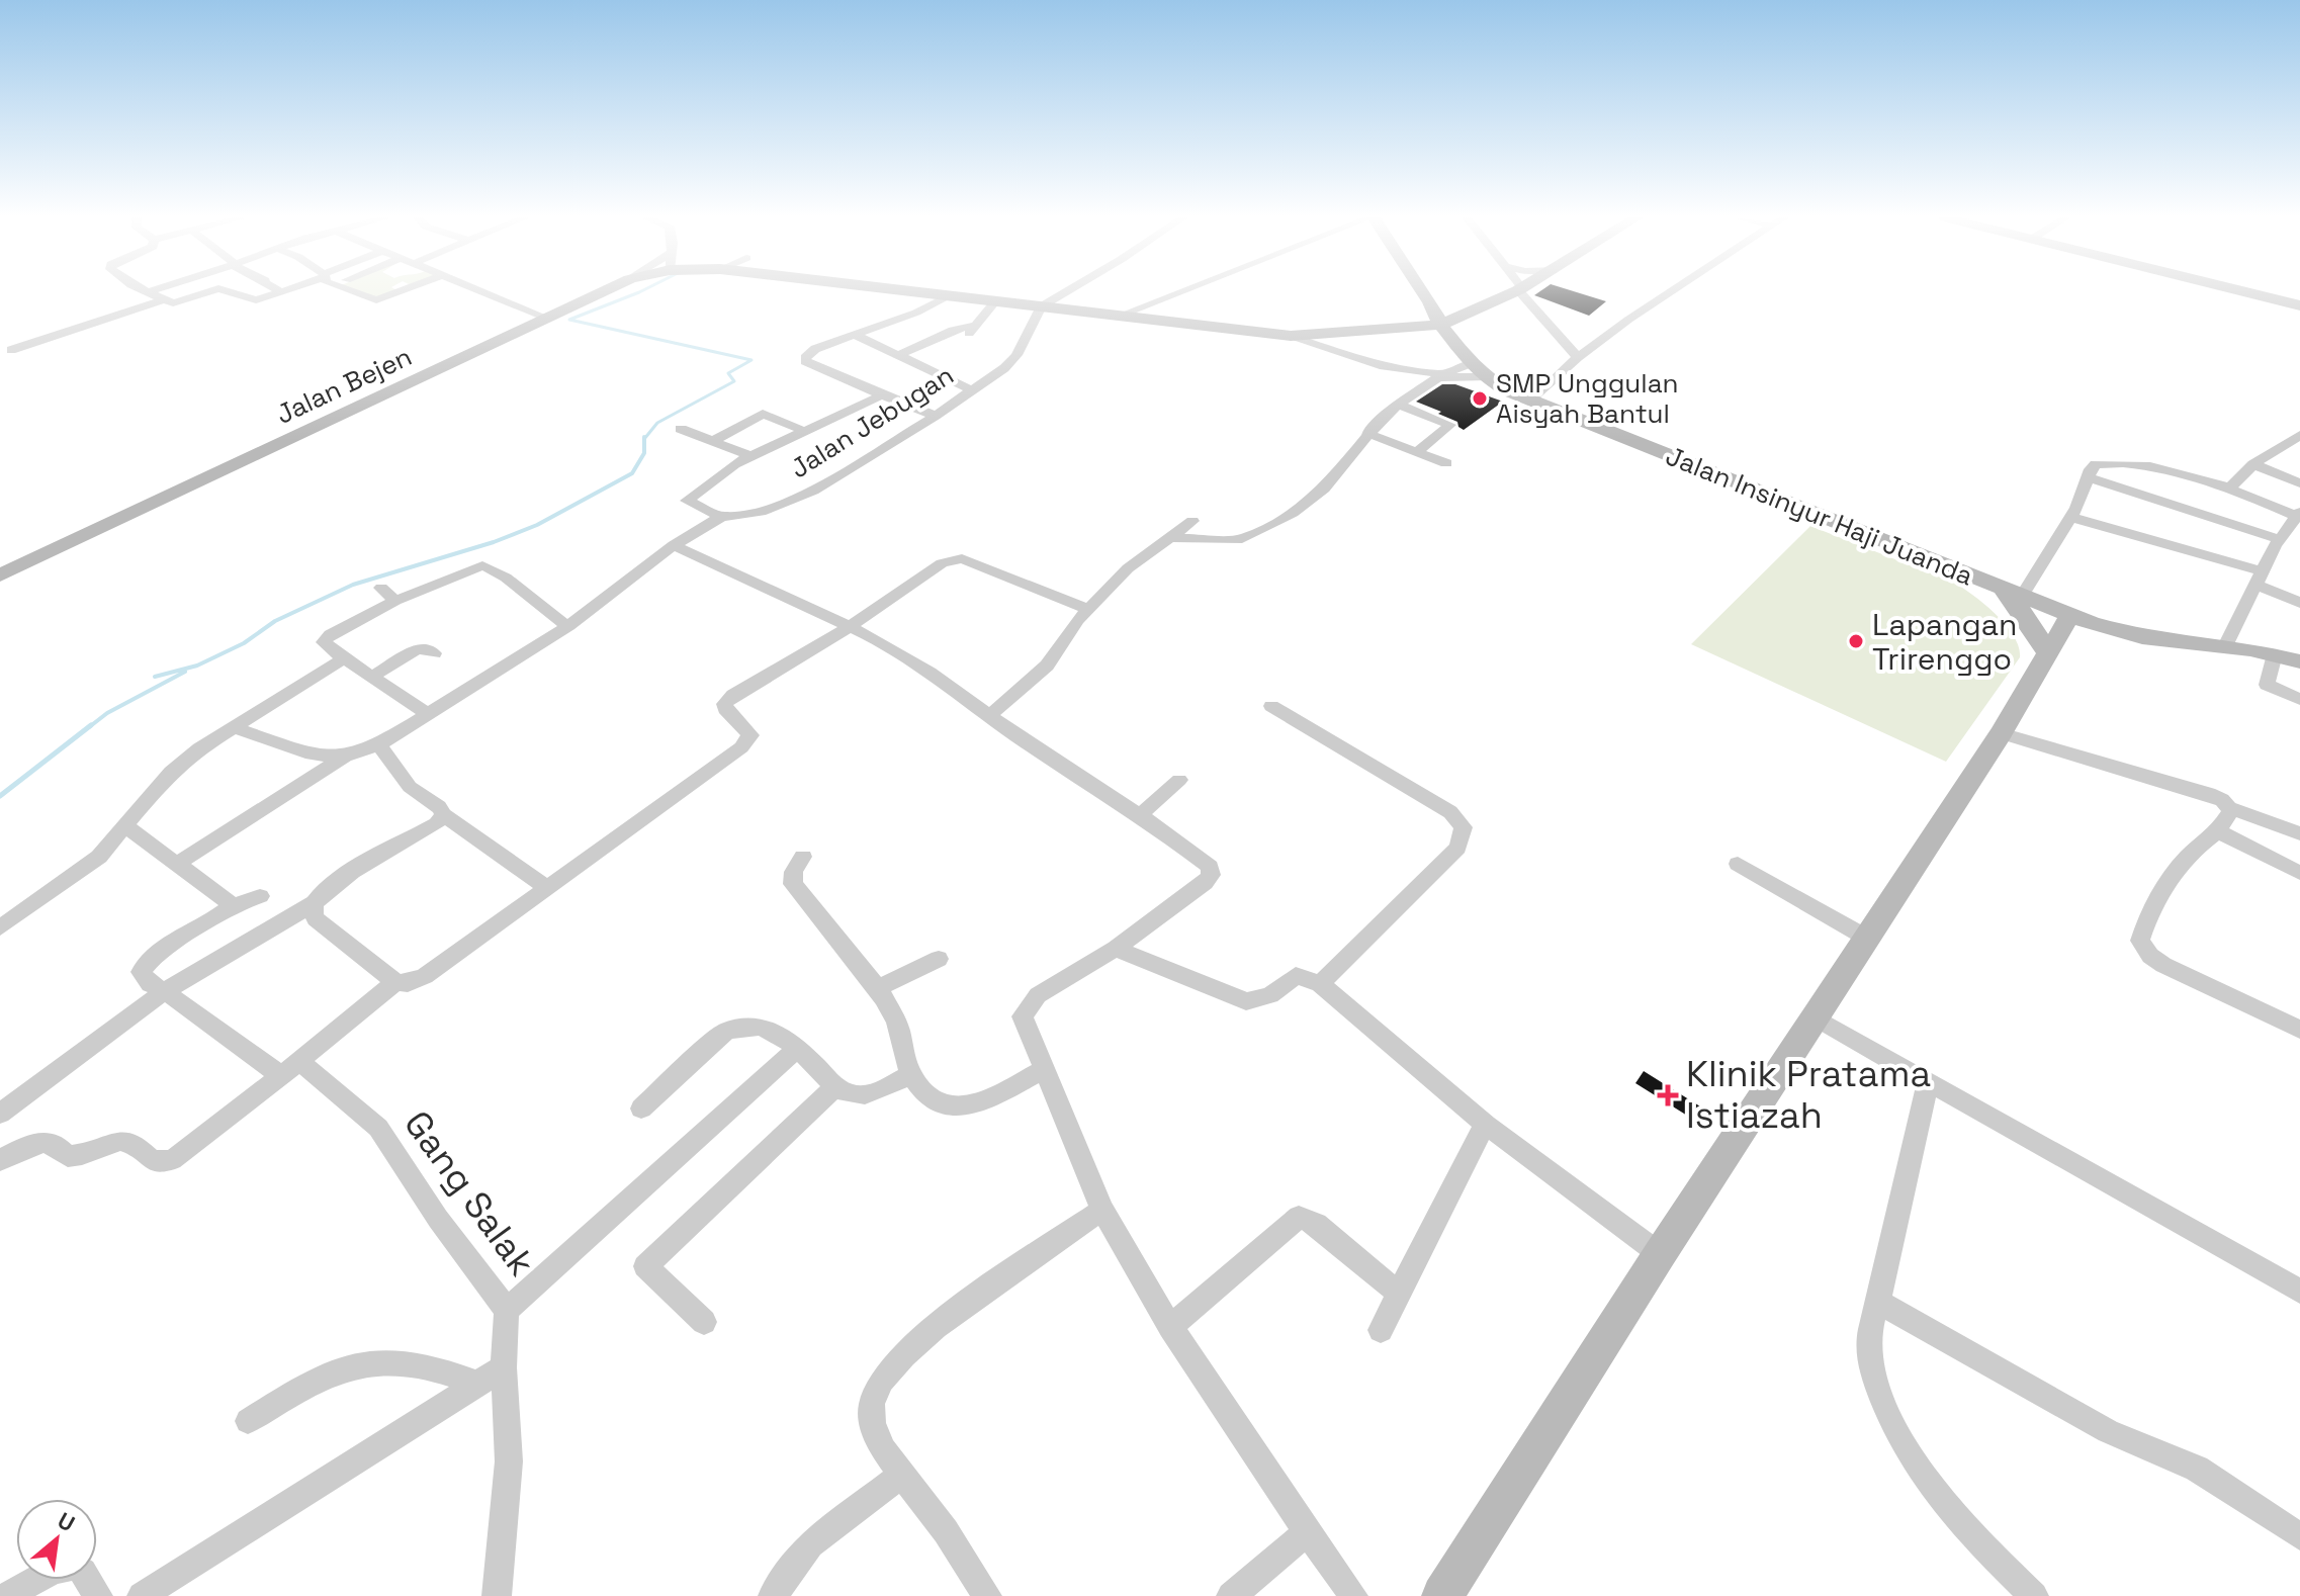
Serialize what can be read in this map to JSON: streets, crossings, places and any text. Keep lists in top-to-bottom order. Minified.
{"streets":{"main road":["Jalan Bejen","Jalan Insinyur Haji Juanda"],"street":["Jalan Jebugan","Gang Salak"]},"crossings":[["Jalan Bejen","Jalan Jebugan"],["Jalan Bejen","Jalan Insinyur Haji Juanda"]],"places":{"other":["SMP Unggulan Aisyah Bantul","Lapangan Trirenggo"],"health":["Klinik Pratama Istiazah"]},"north":"top right"}
